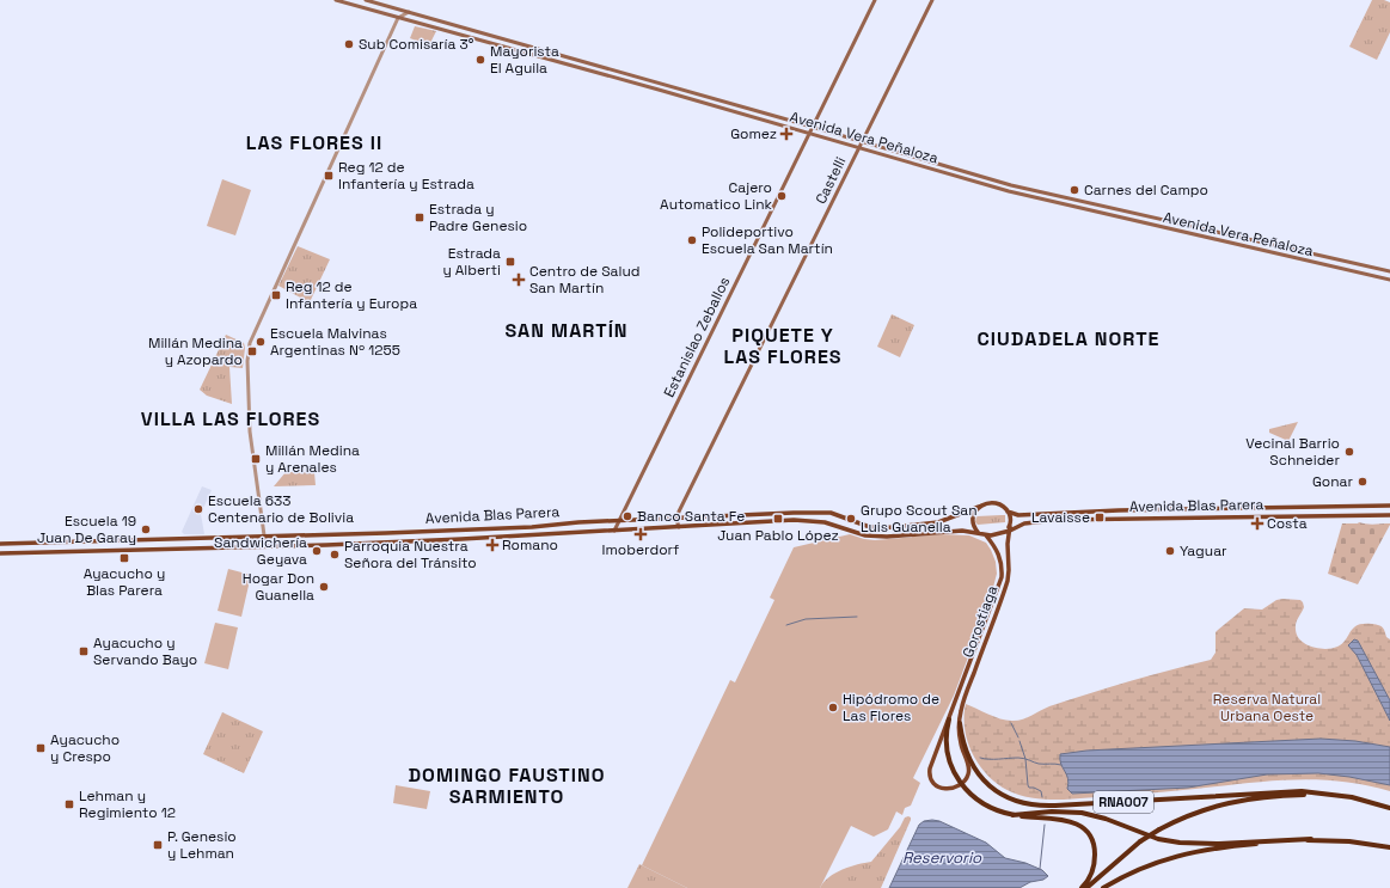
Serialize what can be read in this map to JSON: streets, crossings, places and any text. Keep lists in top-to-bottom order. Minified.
{"streets":{"highway":["RNA007"],"main road":["Avenida Vera Peñaloza","Castelli","Estanislao Zeballos","Avenida Blas Parera","Gorostiaga"]},"crossings":[["Avenida Vera Peñaloza","Castelli"],["Avenida Vera Peñaloza","Estanislao Zeballos"],["Castelli","Avenida Blas Parera"],["Estanislao Zeballos","Avenida Blas Parera"],["Avenida Blas Parera","Gorostiaga"],["Gorostiaga","RNA007"]],"districts":["LAS FLORES II","SAN MARTÍN","PIQUETE Y LAS FLORES","CIUDADELA NORTE","VILLA LAS FLORES","DOMINGO FAUSTINO SARMIENTO"],"water":["Reservorio"],"parks":["Reserva Natural Urbana Oeste"],"places":{"other":["Sub Comisaría 3°","Mayorista El Aguila","Carnes del Campo","Cajero Automatico Link","Polideportivo Escuela San Martín","Escuela Malvinas Argentinas Nº 1255","Vecinal Barrio Schneider","Gonar","Escuela 633 Centenario de Bolivia","Banco Santa Fe","Grupo Scout San Luis Guanella","Escuela 19 Juan De Garay","Sandwichería Geyava","Yaguar","Parroquia Nuestra Señora del Tránsito","Hogar Don Guanella","Hipódromo de Las Flores"],"health":["Gomez","Centro de Salud San Martín","Costa","Imoberdorf","Romano"],"transit":["Reg 12 de Infantería y Estrada","Estrada y Padre Genesio","Estrada y Alberti","Reg 12 de Infantería y Europa","Millán Medina y Azopardo","Millán Medina y Arenales","Lavaisse","Juan Pablo López","Ayacucho y Blas Parera","Ayacucho y Servando Bayo","Ayacucho y Crespo","Lehman y Regimiento 12","P. Genesio y Lehman"]}}
